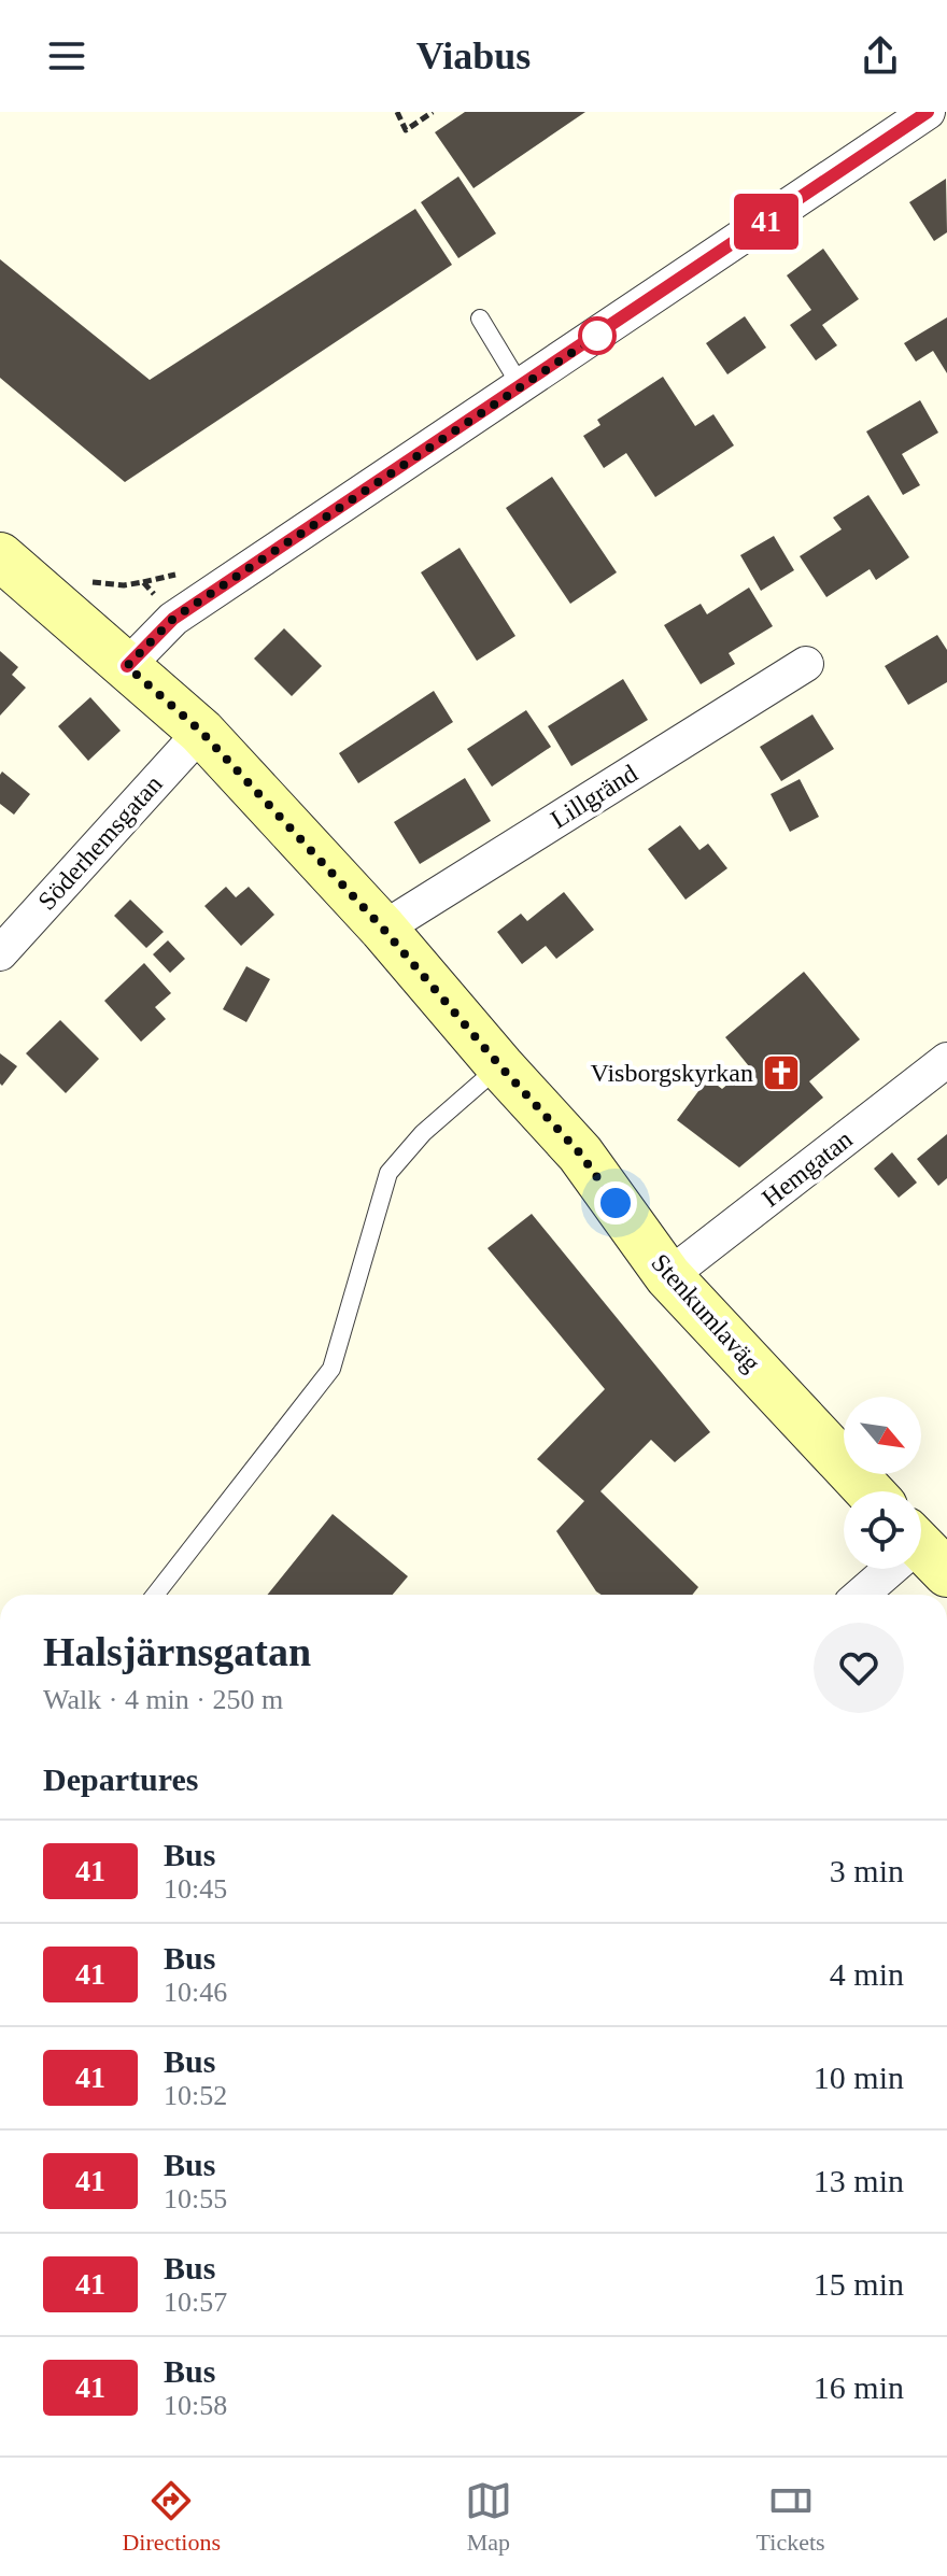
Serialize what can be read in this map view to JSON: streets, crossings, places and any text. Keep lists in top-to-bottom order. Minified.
{"streets":{"street":["Lillgränd","Söderhemsgatan","Hemgatan","Stenkumlaväg"]},"crossings":[["Lillgränd","Stenkumlaväg"],["Söderhemsgatan","Stenkumlaväg"],["Hemgatan","Stenkumlaväg"]],"places":{"church":["Visborgskyrkan"]},"lines":["bus line 41"],"north":"bottom right","page":{"header":"Viabus","on_map":"41","heading":[["Halsjärnsgatan","Walk · 4 min · 250 m"],"Departures"],"list":[{"mark":"41","name":"Bus","note":"10:45","value":"3 min"},{"mark":"41","name":"Bus","note":"10:46","value":"4 min"},{"mark":"41","name":"Bus","note":"10:52","value":"10 min"},{"mark":"41","name":"Bus","note":"10:55","value":"13 min"},{"mark":"41","name":"Bus","note":"10:57","value":"15 min"},{"mark":"41","name":"Bus","note":"10:58","value":"16 min"}],"tabs":["Directions","Map","Tickets"]}}
